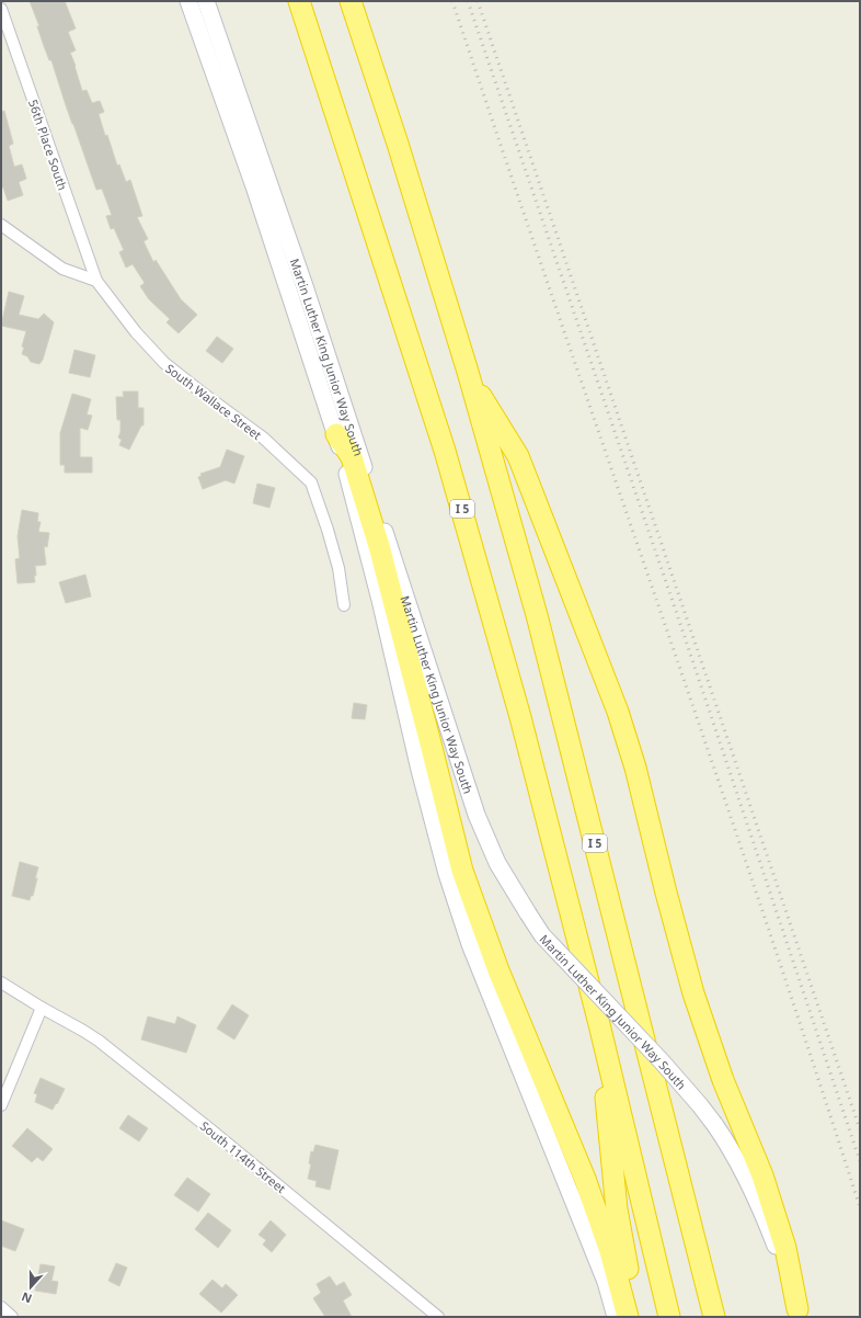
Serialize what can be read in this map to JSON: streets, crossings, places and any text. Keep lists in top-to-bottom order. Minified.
{"streets":{"highway":["I 5"],"main road":["Martin Luther King Junior Way South"],"street":["56th Place South","South Wallace Street","South 114th Street"]},"crossings":[["56th Place South","South Wallace Street"]],"north":"bottom"}
